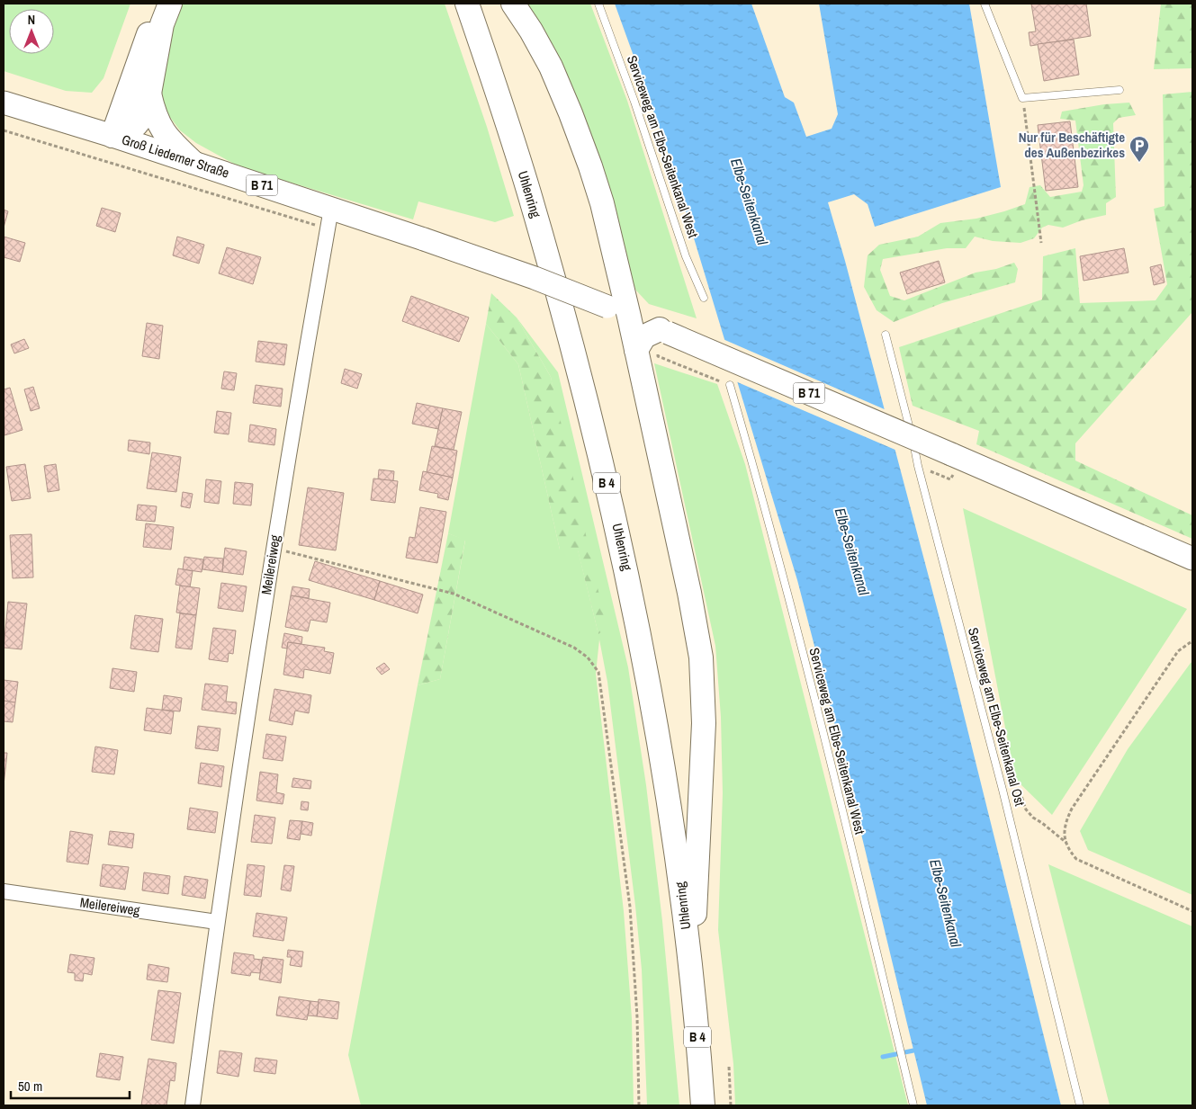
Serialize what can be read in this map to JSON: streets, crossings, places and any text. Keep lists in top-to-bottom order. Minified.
{"streets":{"highway":["Uhlenring","B 4"],"main road":["Groß Liederner Straße","B 71"],"street":["Meilereiweg"],"lane":["Serviceweg am Elbe-Seitenkanal West","Serviceweg am Elbe-Seitenkanal Ost"]},"crossings":[["Groß Liederner Straße","B 71"],["Groß Liederner Straße","Meilereiweg"]],"water":["Elbe-Seitenkanal"],"places":{"parking":["Nur für Beschäftigte des Außenbezirkes"]},"scale_bar":"50 m","north":"top"}
